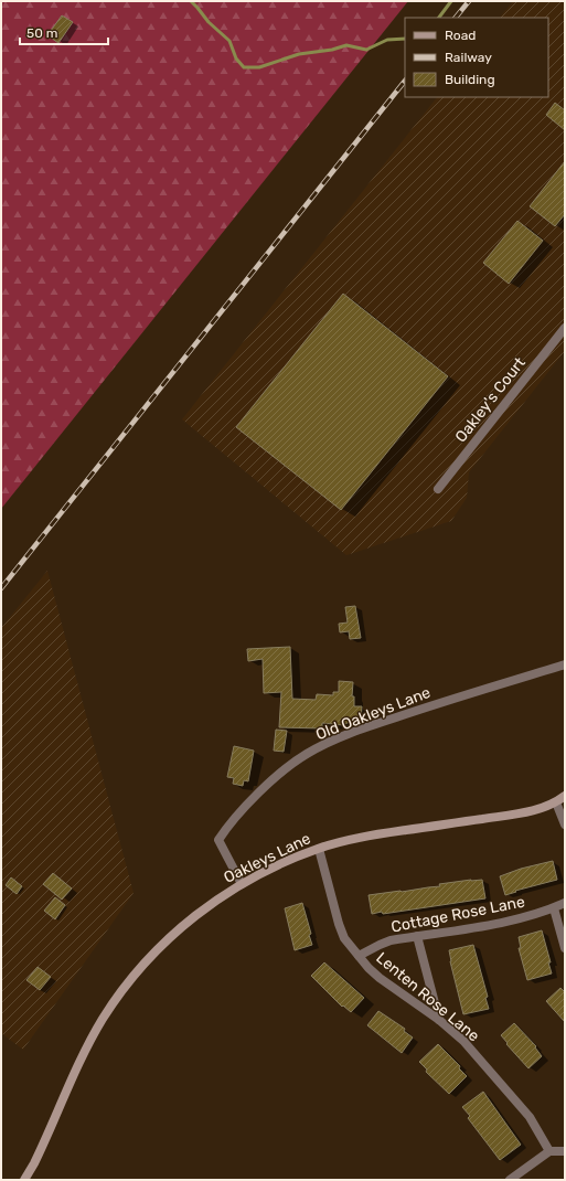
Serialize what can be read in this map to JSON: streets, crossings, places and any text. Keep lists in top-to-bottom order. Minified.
{"streets":{"street":["Oakley's Court","Old Oakleys Lane","Oakleys Lane","Cottage Rose Lane","Lenten Rose Lane"]},"crossings":[["Old Oakleys Lane","Oakleys Lane"],["Oakleys Lane","Lenten Rose Lane"],["Cottage Rose Lane","Lenten Rose Lane"]],"legend":["Road","Railway","Building"],"scale_bar":"50 m"}
